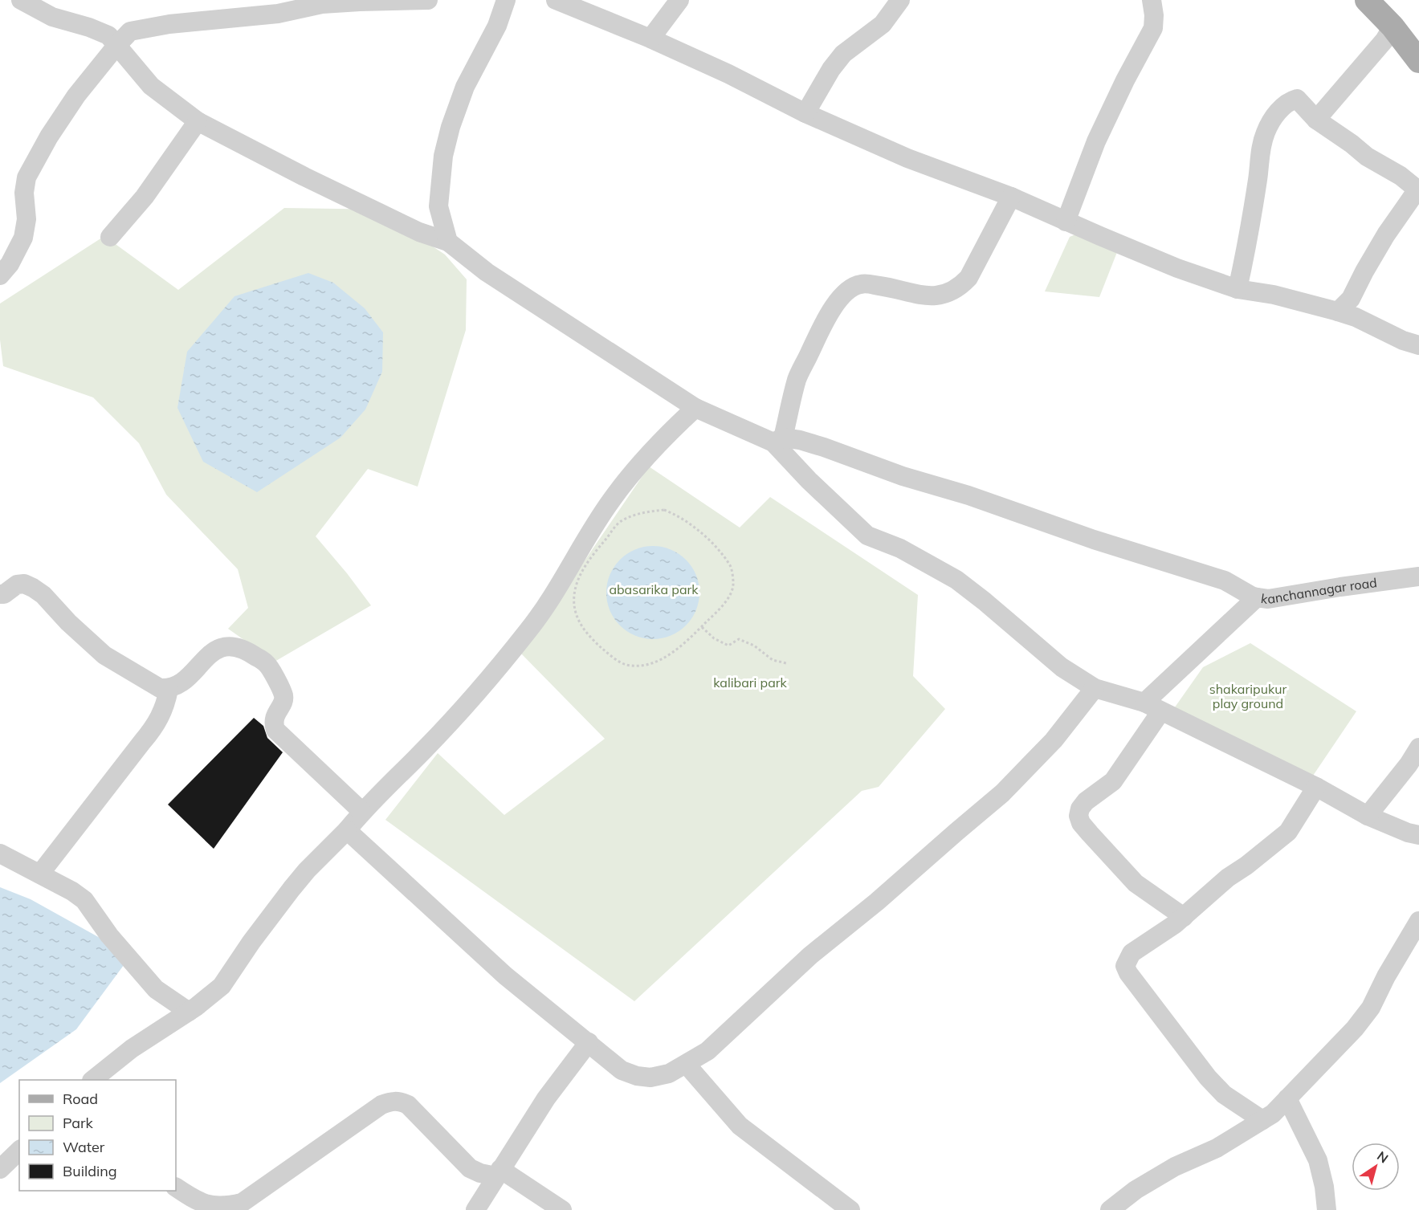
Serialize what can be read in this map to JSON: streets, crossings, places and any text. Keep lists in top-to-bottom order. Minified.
{"streets":{"street":["kanchannagar road"]},"parks":["abasarika park","kalibari park","shakaripukur play ground"],"legend":["Road","Park","Water","Building"],"north":"top right"}
